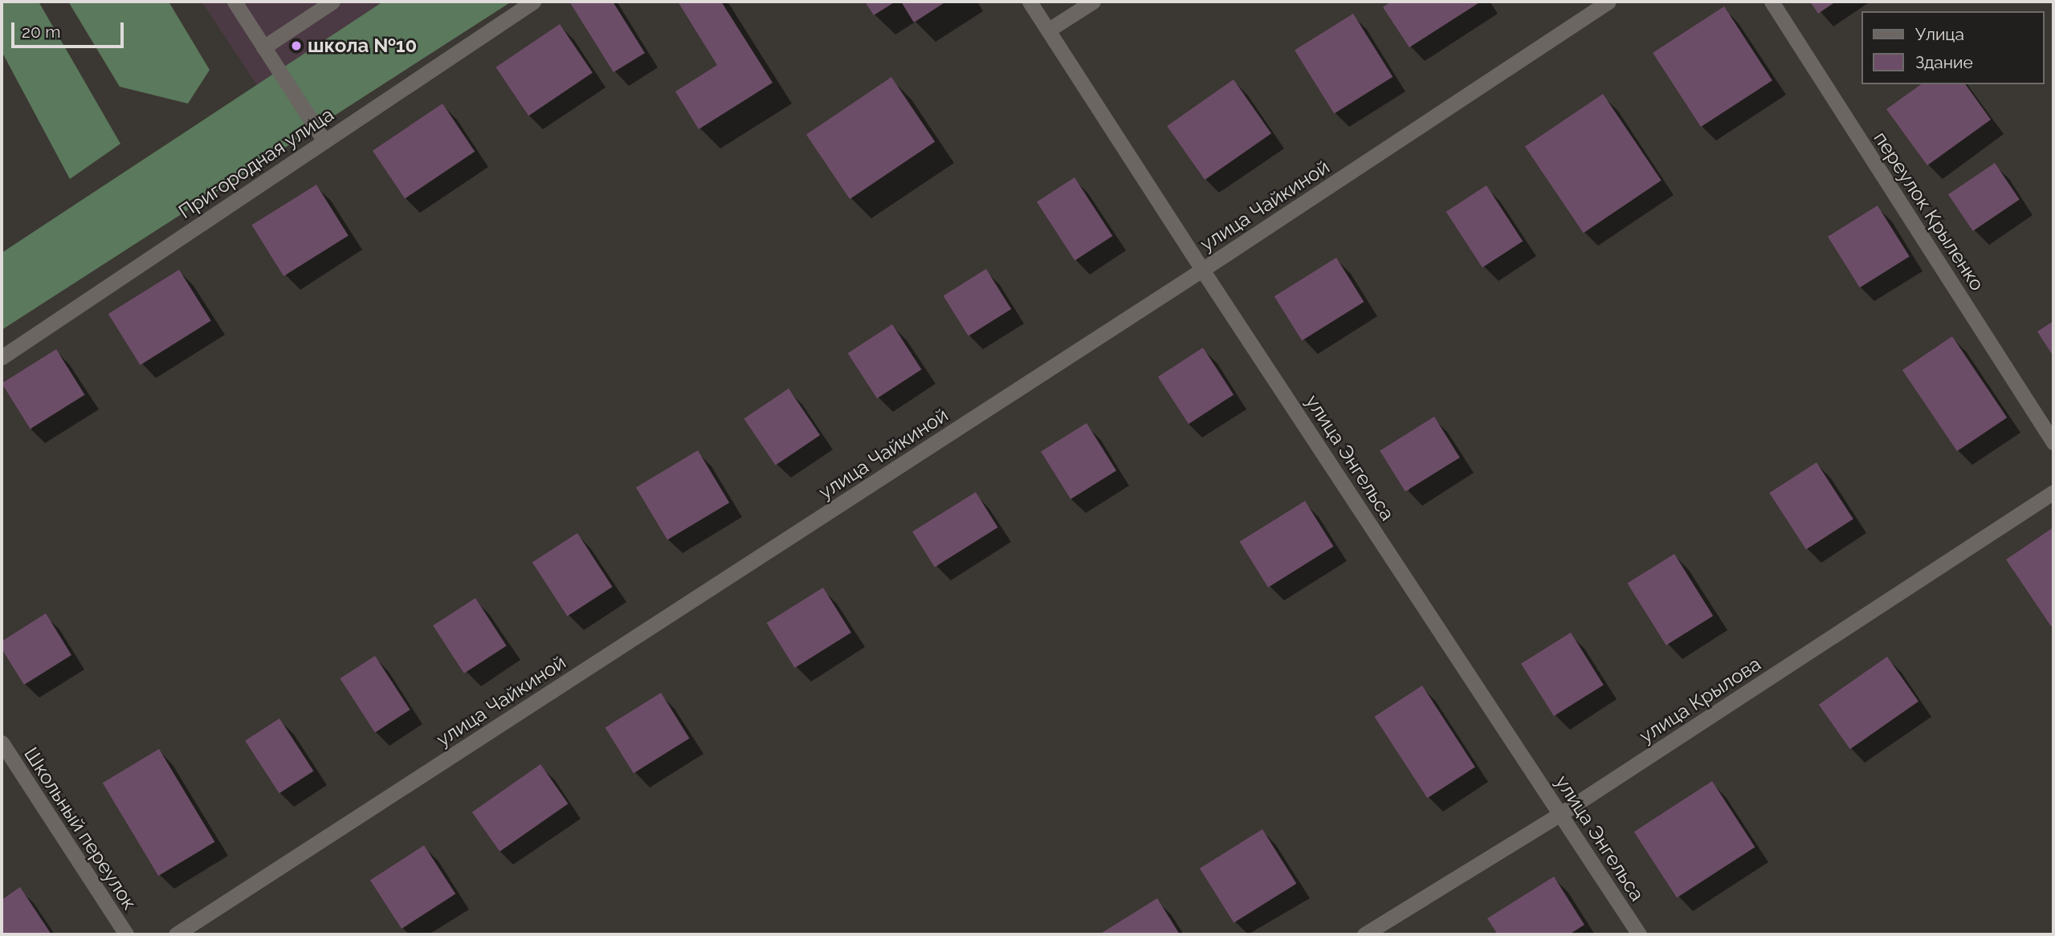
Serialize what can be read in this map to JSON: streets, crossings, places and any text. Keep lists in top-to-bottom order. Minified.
{"streets":{"street":["Пригородная улица","улица Чайкиной","переулок Крыленко","улица Энгельса","улица Крылова","Школьный переулок"]},"crossings":[["улица Чайкиной","улица Энгельса"],["улица Энгельса","улица Крылова"]],"places":["школа №10"],"legend":["Улица","Здание"],"scale_bar":"20 m"}
